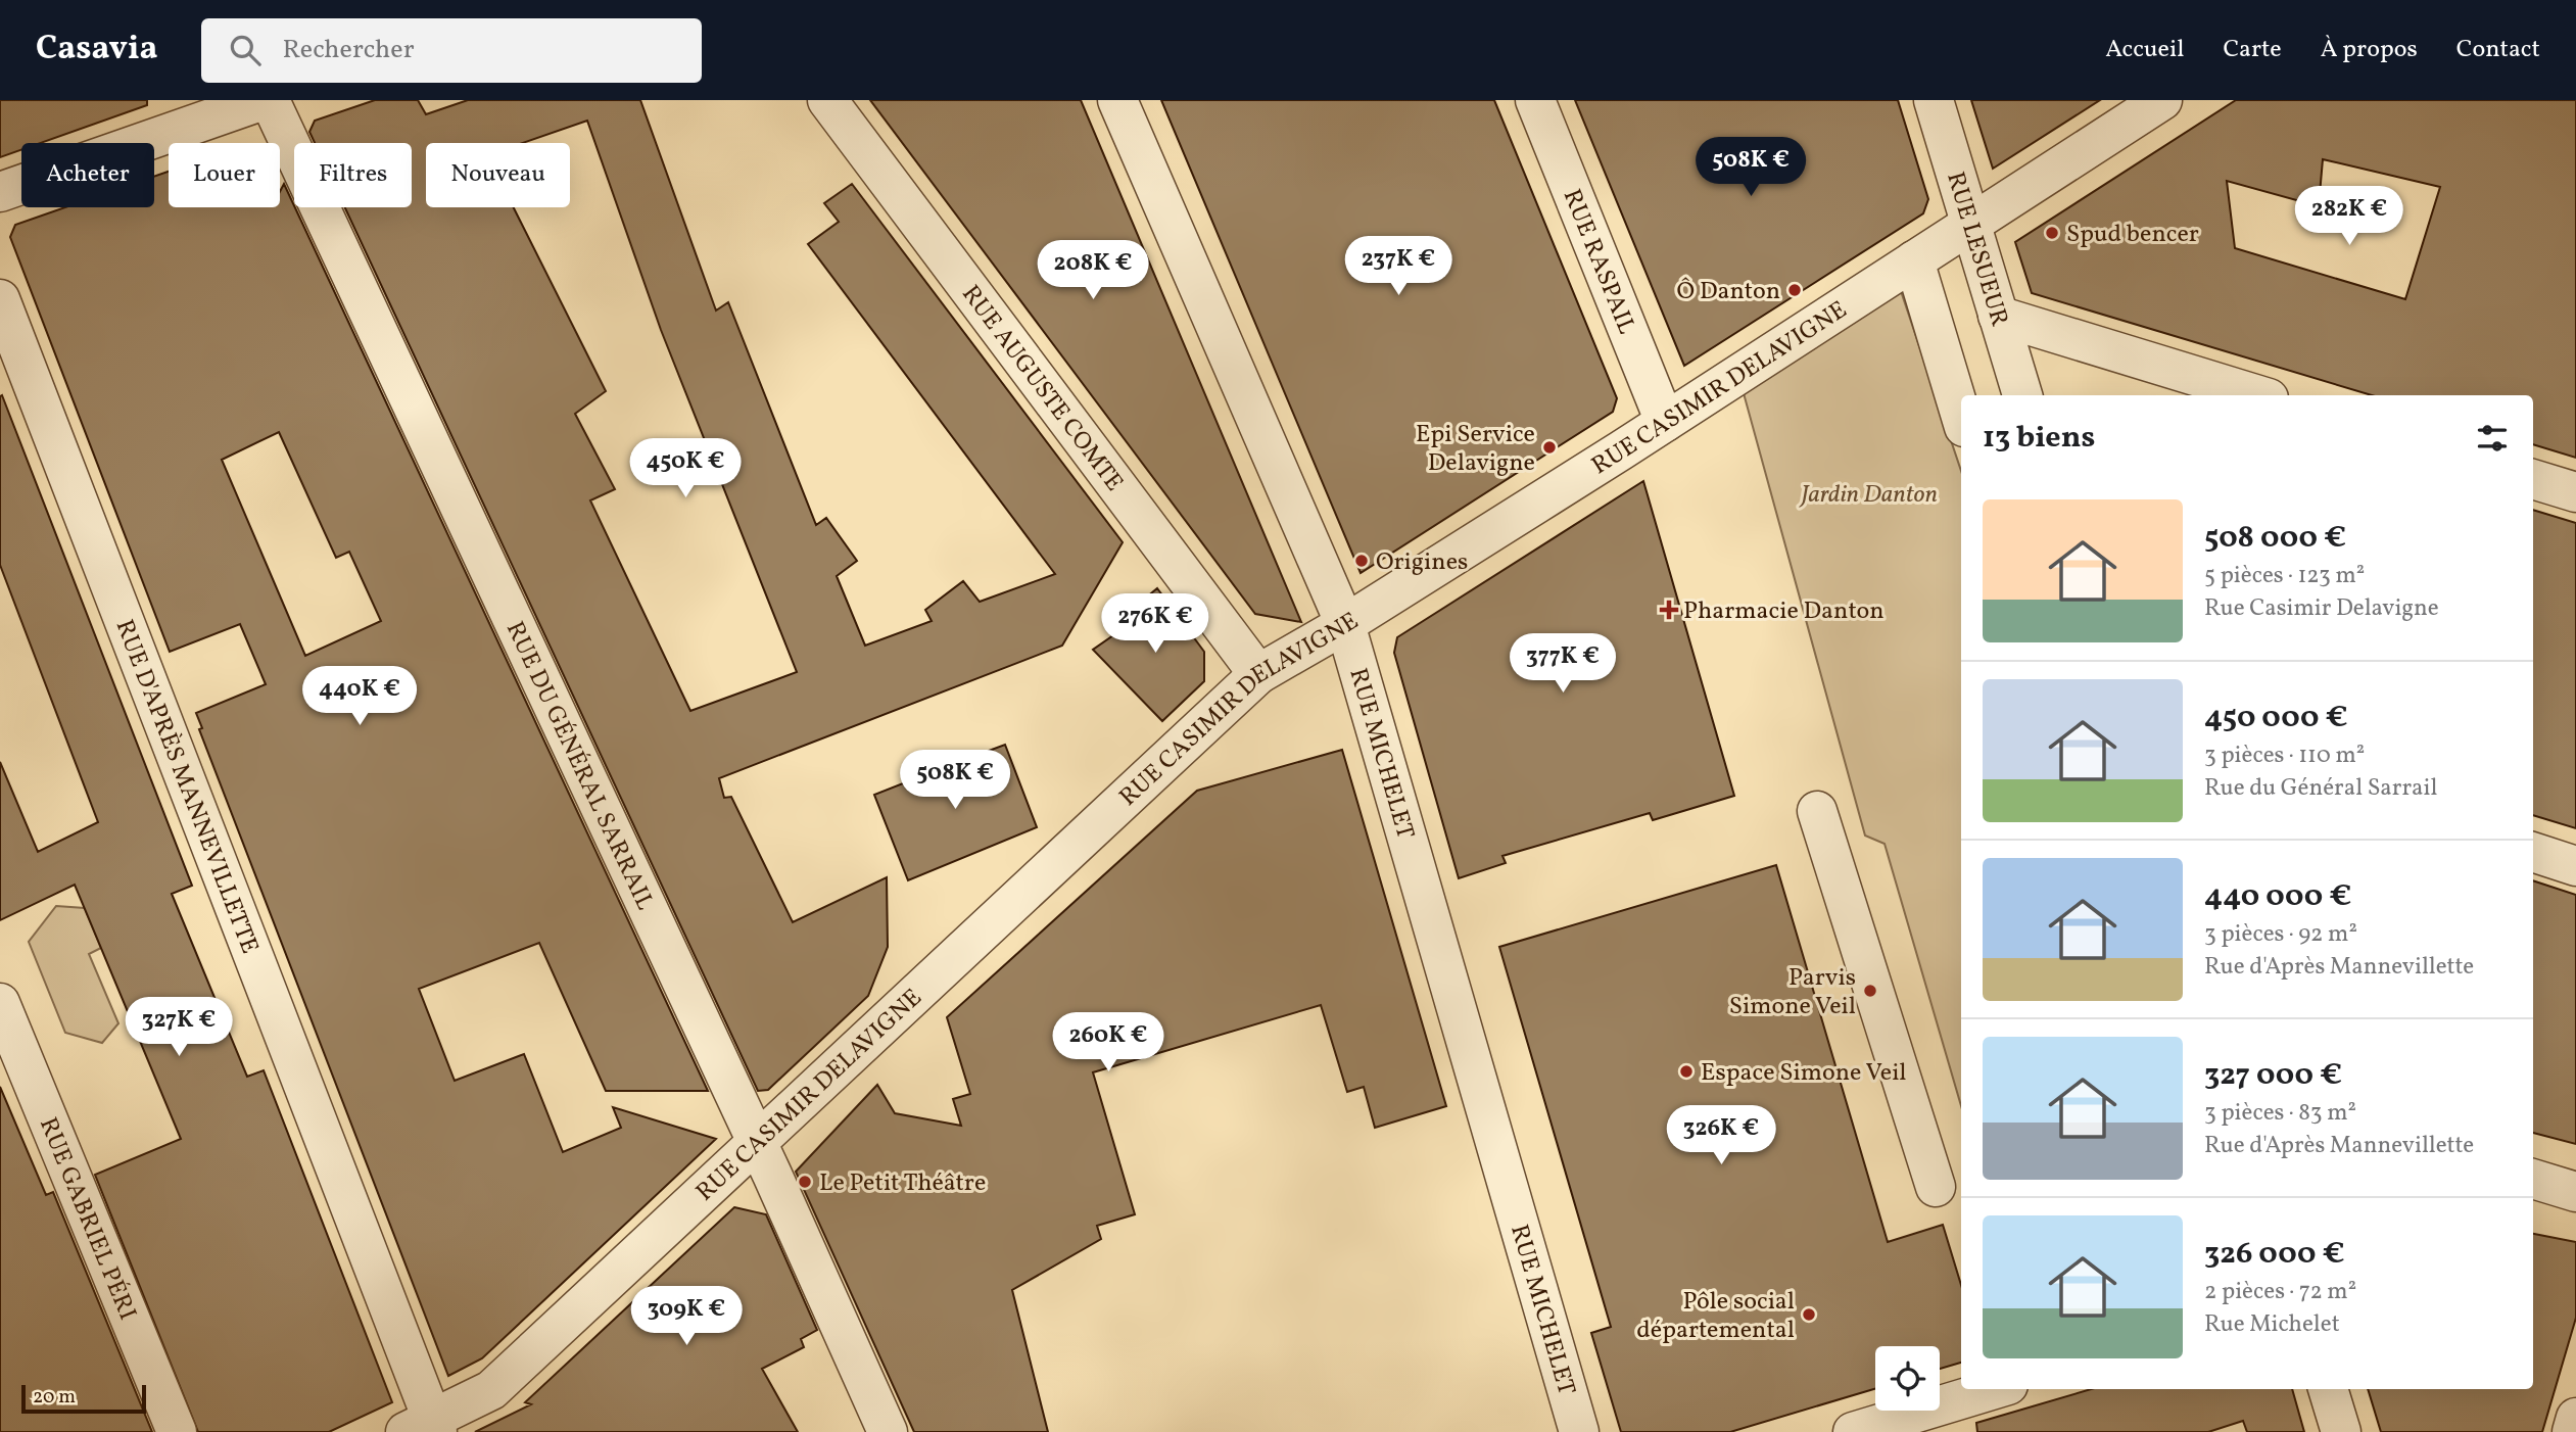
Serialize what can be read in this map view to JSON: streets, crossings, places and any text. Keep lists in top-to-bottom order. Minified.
{"streets":{"street":["RUE LESUEUR","RUE RASPAIL","RUE AUGUSTE COMTE","RUE CASIMIR DELAVIGNE","RUE MICHELET","RUE DU GÉNÉRAL SARRAIL","RUE D'APRÈS MANNEVILLETTE","RUE GABRIEL PÉRI"]},"crossings":[["RUE LESUEUR","RUE CASIMIR DELAVIGNE"],["RUE RASPAIL","RUE CASIMIR DELAVIGNE"],["RUE AUGUSTE COMTE","RUE CASIMIR DELAVIGNE"],["RUE CASIMIR DELAVIGNE","RUE MICHELET"],["RUE CASIMIR DELAVIGNE","RUE DU GÉNÉRAL SARRAIL"],["RUE CASIMIR DELAVIGNE","RUE D'APRÈS MANNEVILLETTE"]],"parks":["Jardin Danton"],"places":{"other":["Spud bencer","Ô Danton","Epi Service Delavigne","Origines","Parvis Simone Veil","Espace Simone Veil","Le Petit Théâtre","Pôle social départemental"],"health":["Pharmacie Danton"]},"scale_bar":"20 m","page":{"header":"Casavia","search":"Rechercher","nav":["Accueil","Carte","À propos","Contact"],"price":["508K €","282K €","237K €","208K €","450K €","276K €","377K €","440K €","508K €","327K €","260K €","326K €","309K €"],"chip":["Acheter","Louer","Filtres","Nouveau"],"heading":"13 biens","list":[{"name":"508 000 €","note":"5 pièces · 123 m² · Rue Casimir Delavigne"},{"name":"450 000 €","note":"3 pièces · 110 m² · Rue du Général Sarrail"},{"name":"440 000 €","note":"3 pièces · 92 m² · Rue d'Après Mannevillette"},{"name":"327 000 €","note":"3 pièces · 83 m² · Rue d'Après Mannevillette"},{"name":"326 000 €","note":"2 pièces · 72 m² · Rue Michelet"}],"scale":"20 m"}}
